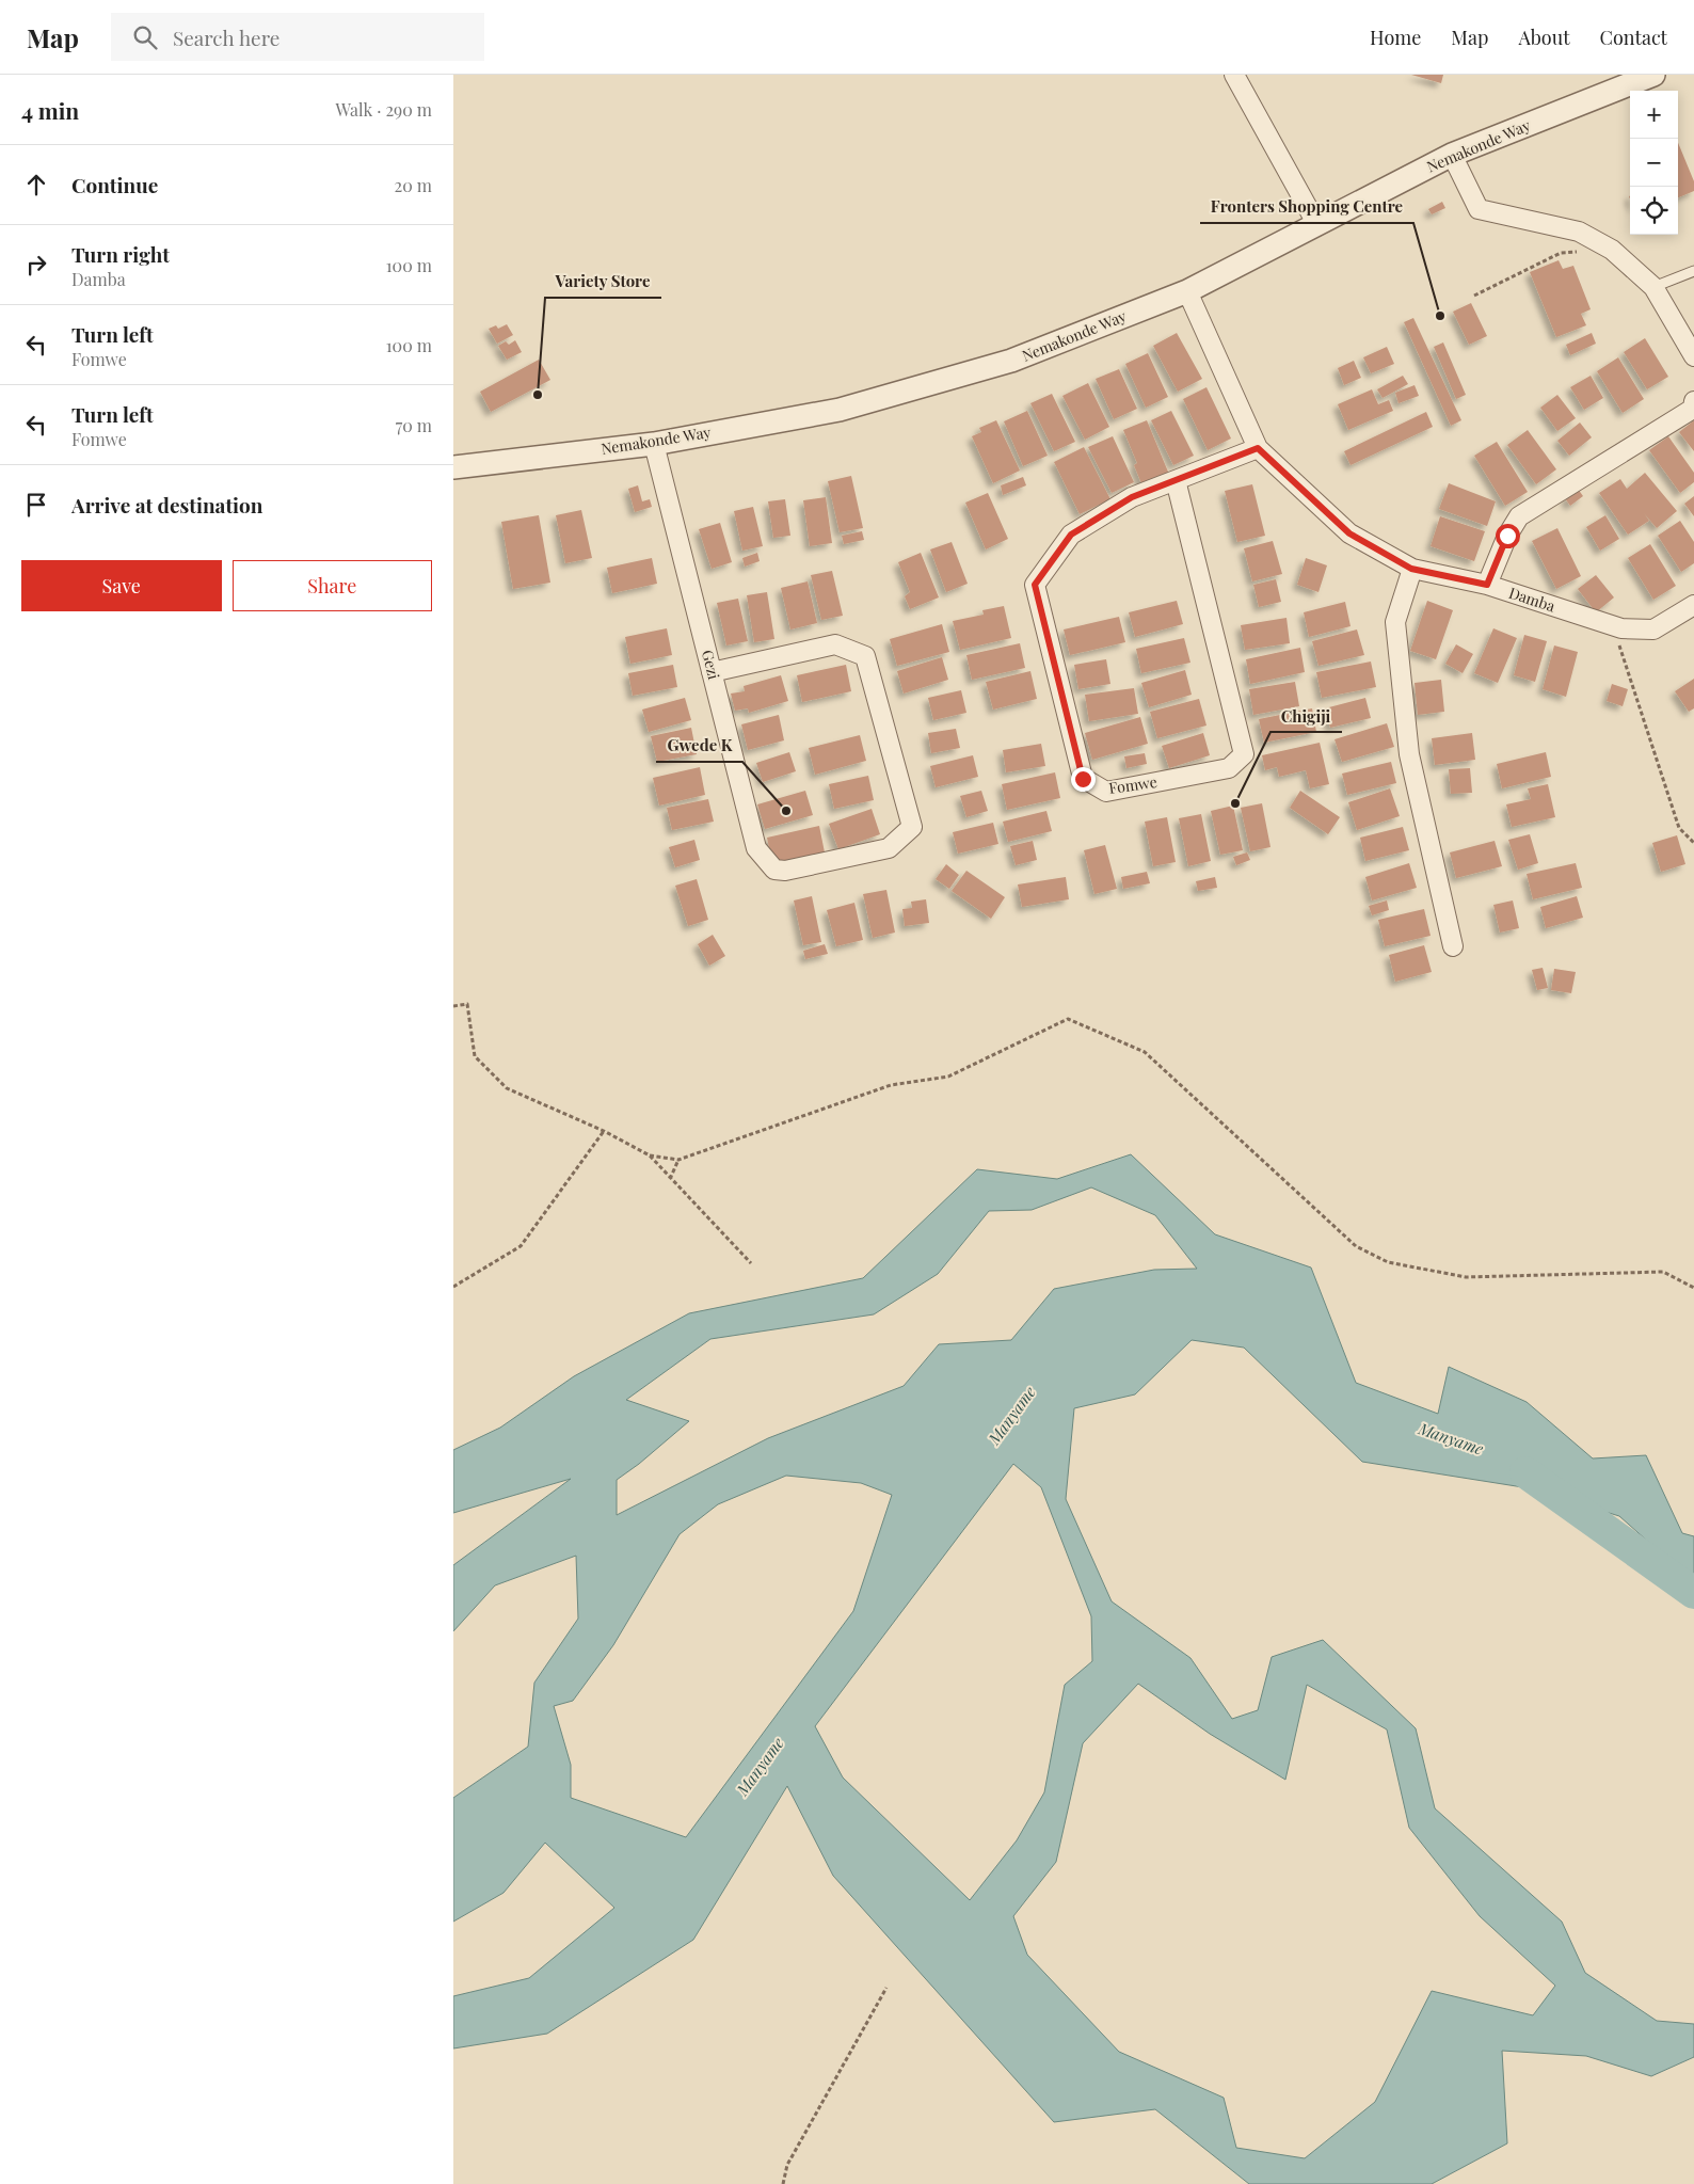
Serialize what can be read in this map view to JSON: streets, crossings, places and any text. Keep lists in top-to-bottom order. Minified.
{"streets":{"street":["Nemakonde Way","Damba","Gezi","Fomwe"]},"crossings":[["Nemakonde Way","Damba"],["Nemakonde Way","Gezi"],["Damba","Fomwe"]],"water":["Manyame"],"places":["Fronters Shopping Centre","Variety Store","Chigiji","Gwede K"],"page":{"header":"Map","search":"Search here","nav":["Home","Map","About","Contact"],"heading":["4 min","Walk · 290 m"],"map_buttons":["+","−"],"list":[["Continue","20 m"],["Turn right","Damba","100 m"],["Turn left","Fomwe","100 m"],["Turn left","Fomwe","70 m"],"Arrive at destination"],"buttons":["Save","Share"]}}
